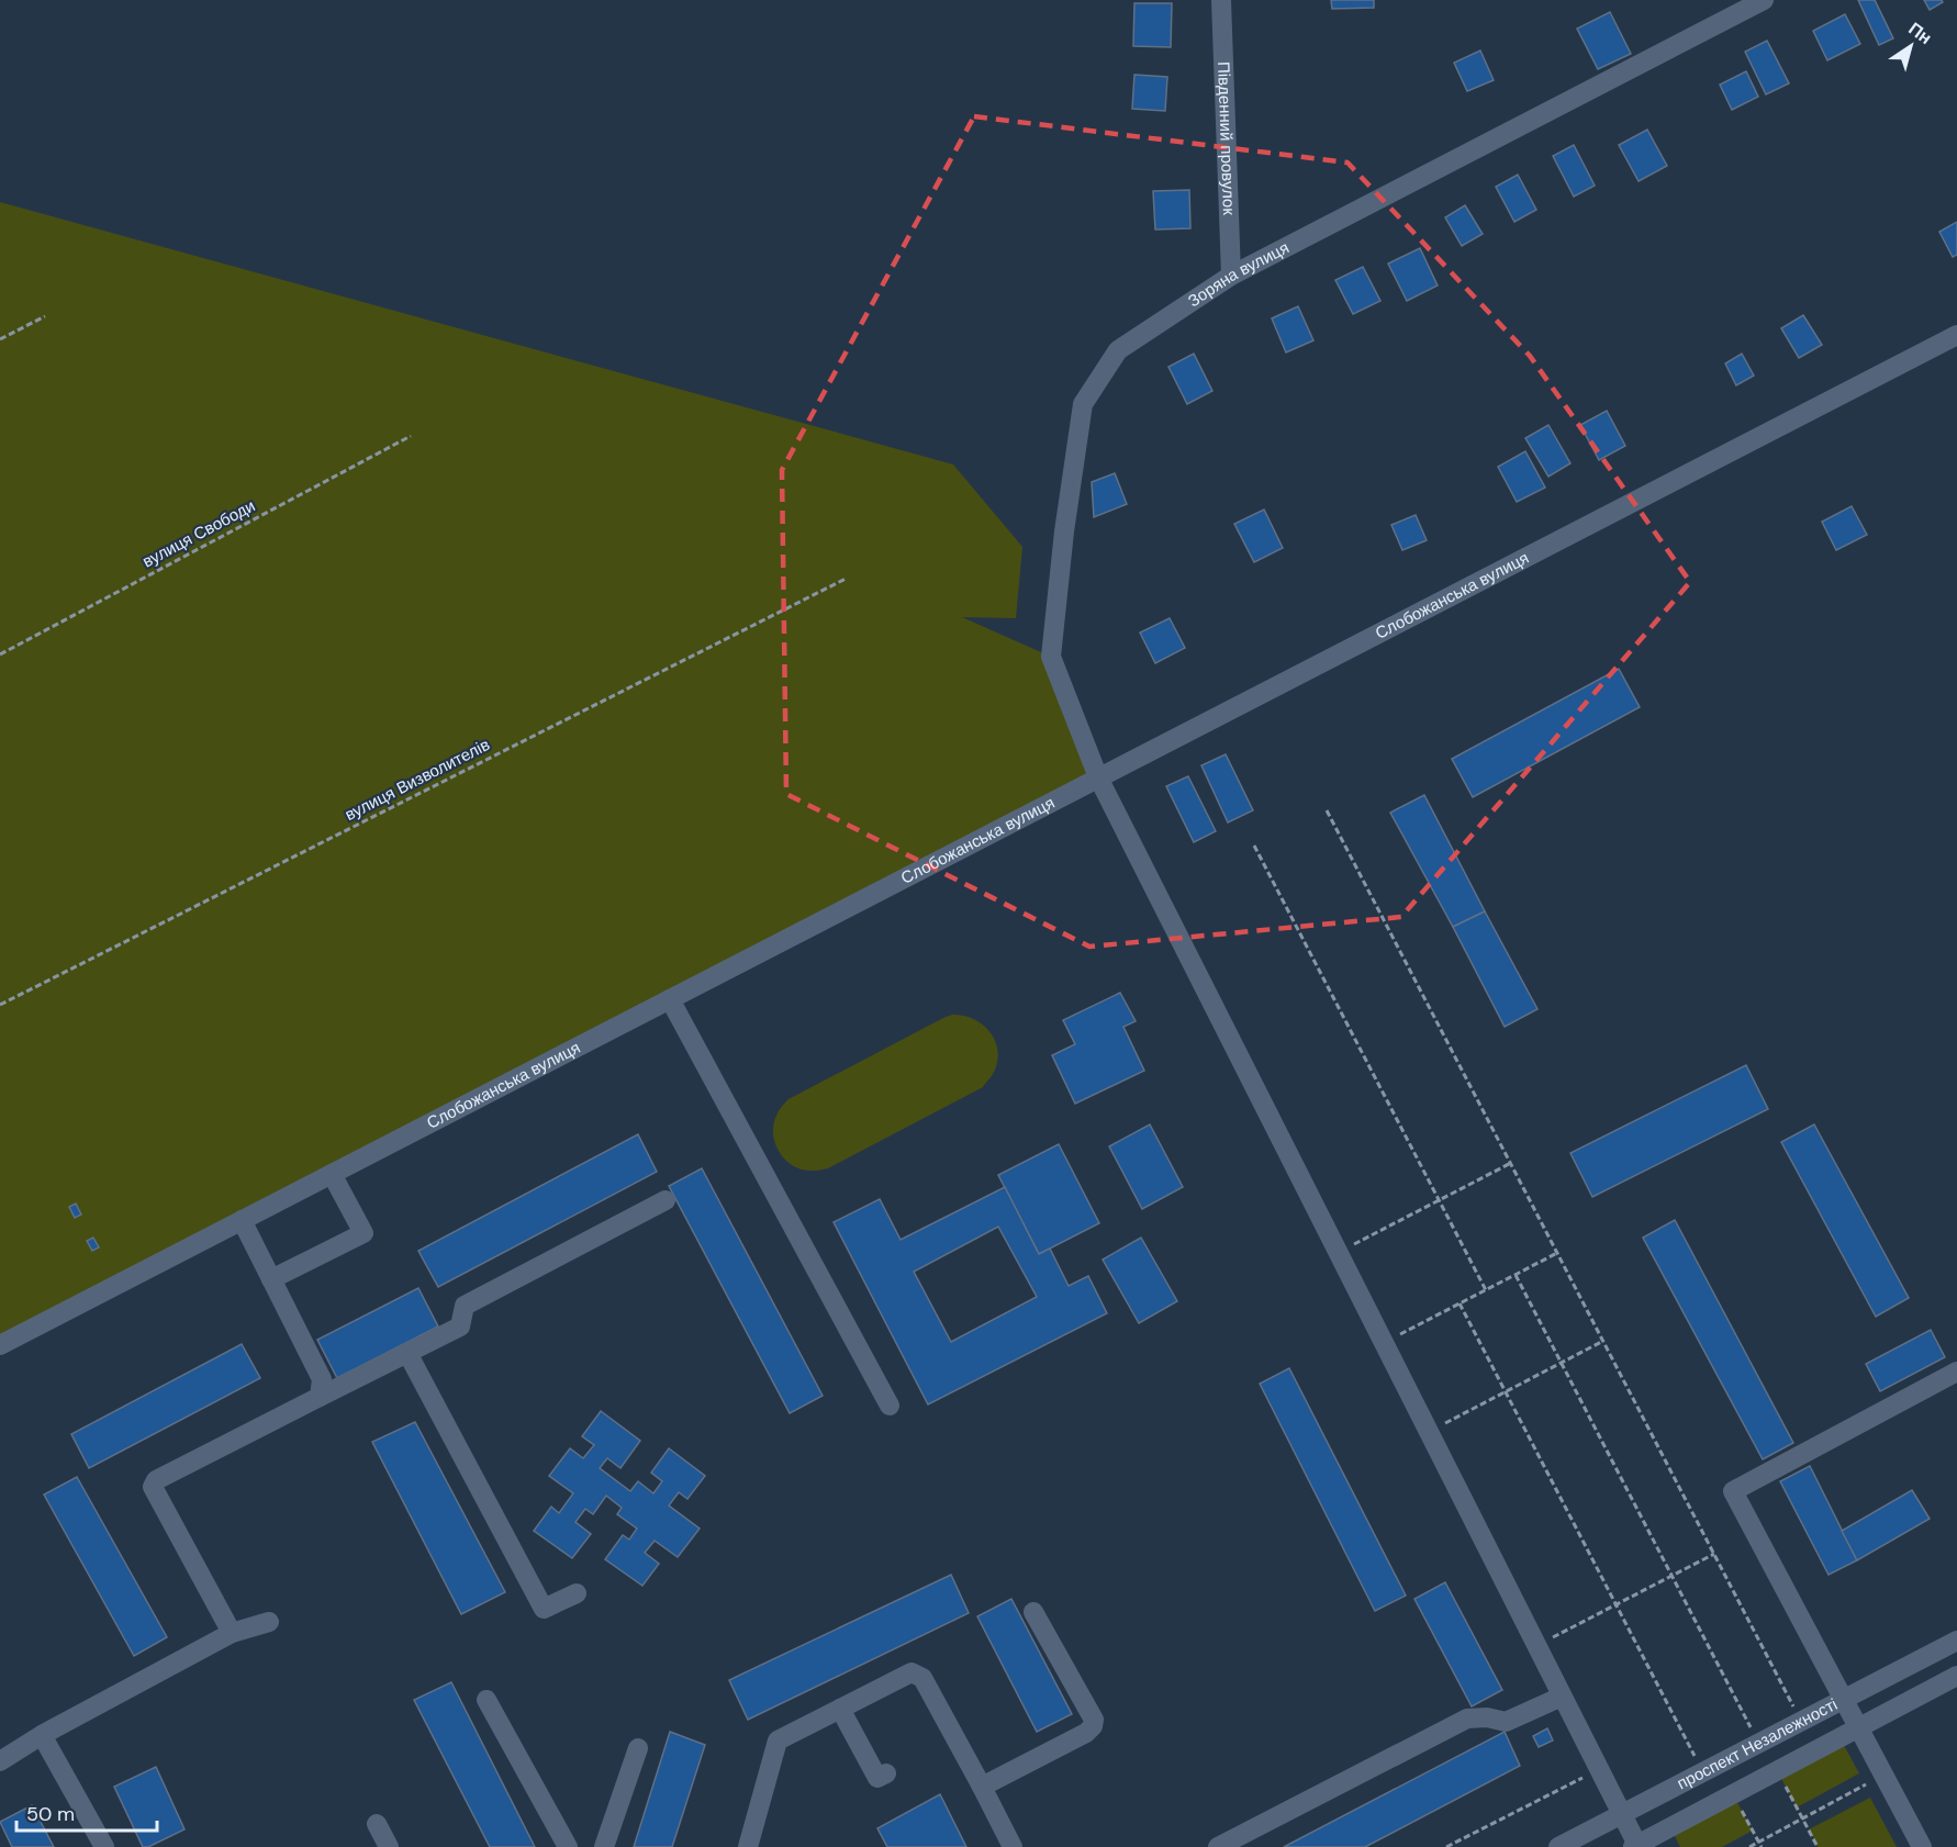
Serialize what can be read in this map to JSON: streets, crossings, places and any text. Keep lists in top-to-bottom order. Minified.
{"streets":{"street":["Південний провулок","Зоряна вулиця","Слобожанська вулиця","проспект Незалежності"],"path":["вулиця Свободи","вулиця Визволителів"]},"crossings":[["Південний провулок","Зоряна вулиця"],["Зоряна вулиця","Слобожанська вулиця"],["Зоряна вулиця","проспект Незалежності"]],"scale_bar":"50 m","north":"top right"}
